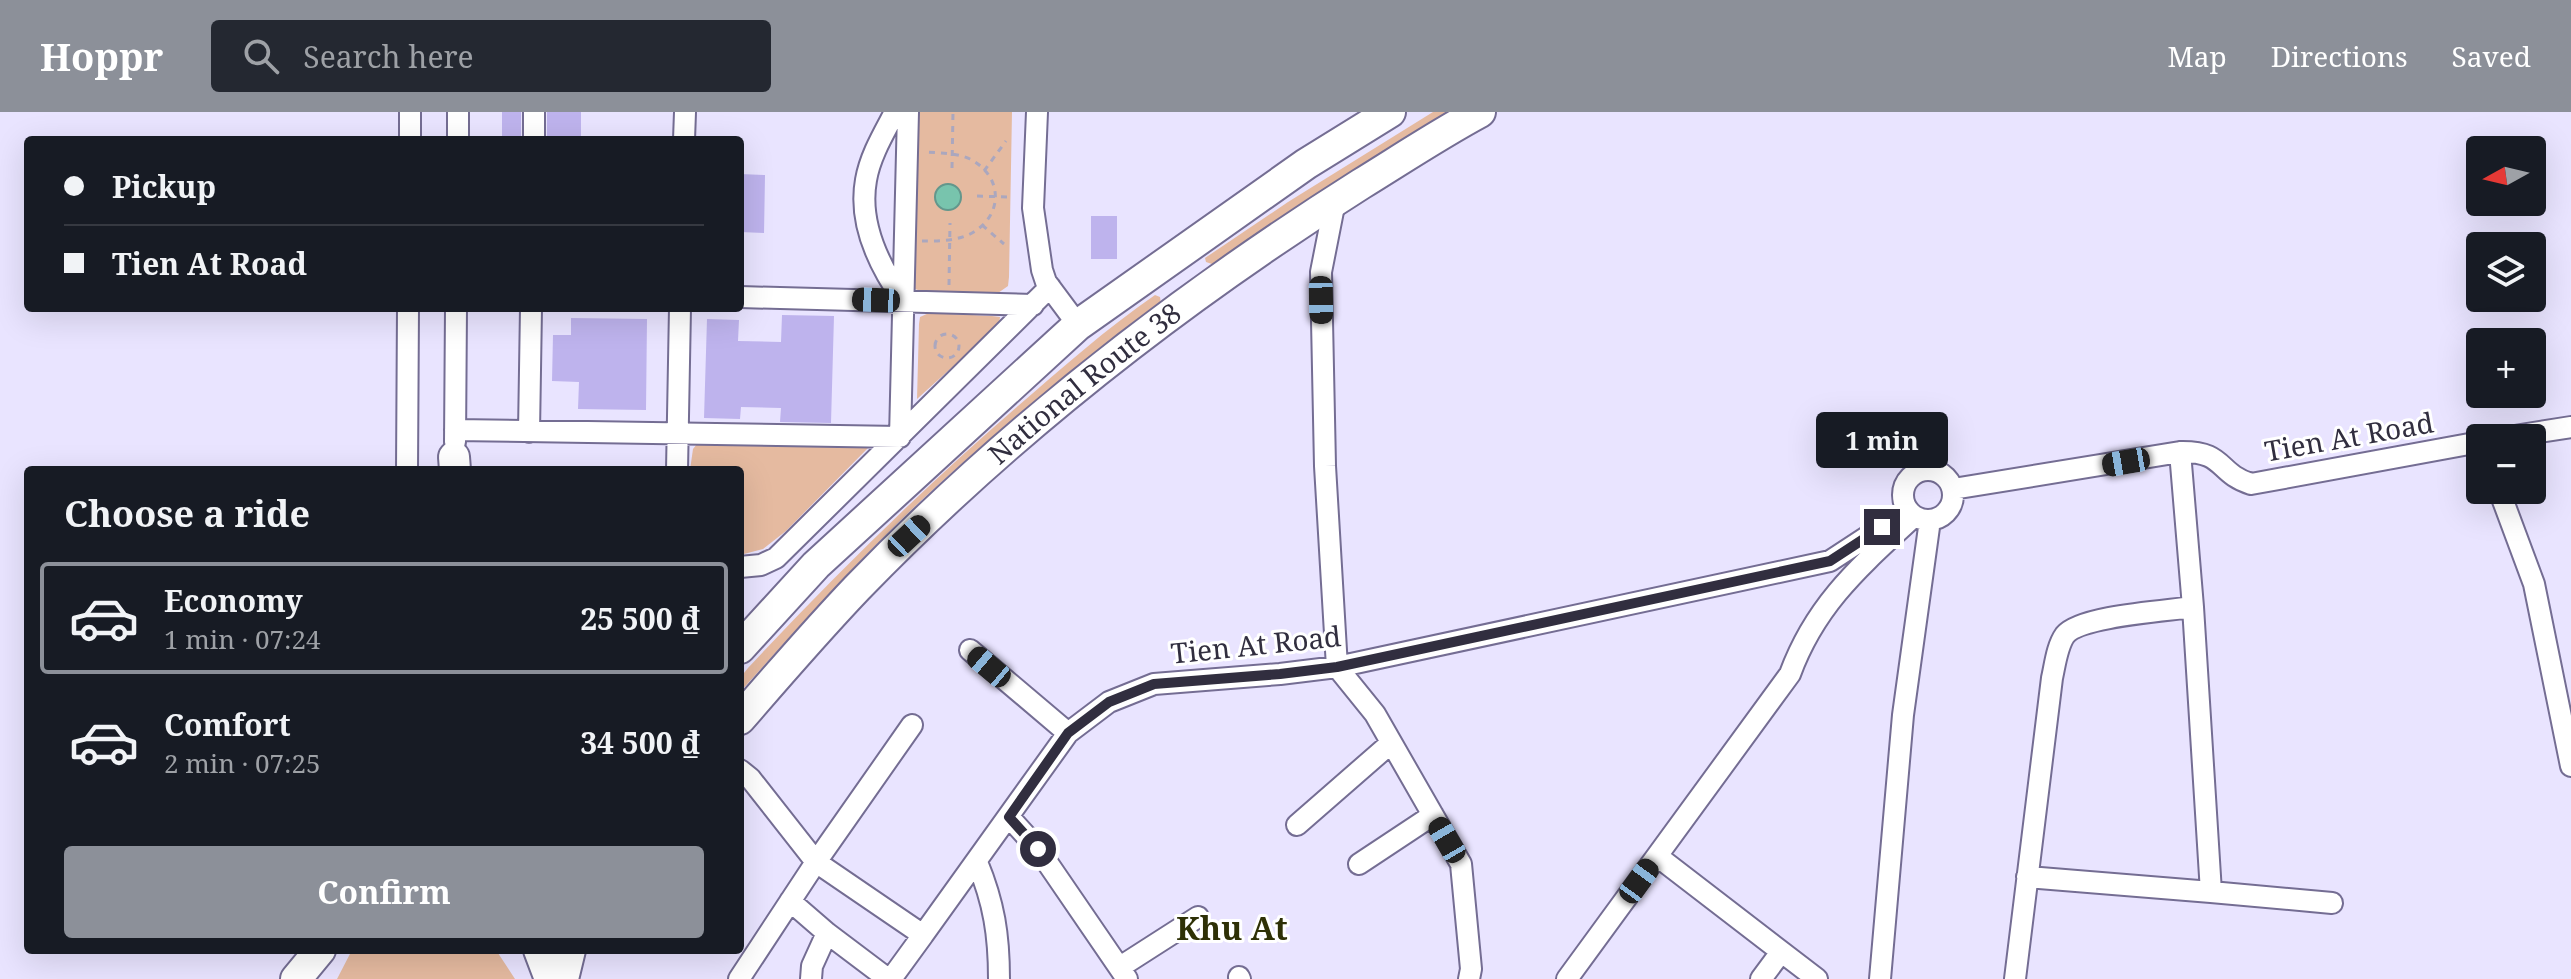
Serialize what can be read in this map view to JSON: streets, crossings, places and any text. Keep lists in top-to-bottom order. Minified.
{"streets":{"highway":["National Route 38"],"street":["Tien At Road"]},"districts":["Khu At"],"north":"left","page":{"header":"Hoppr","search":"Search here","nav":["Map","Directions","Saved"],"map_buttons":["+","−"],"banner":["Pickup","Tien At Road"],"bubble":"1 min","heading":"Choose a ride","list":[{"name":"Economy","note":"1 min · 07:24","value":"25 500 ₫"},{"name":"Comfort","note":"2 min · 07:25","value":"34 500 ₫"}],"buttons":"Confirm"}}
